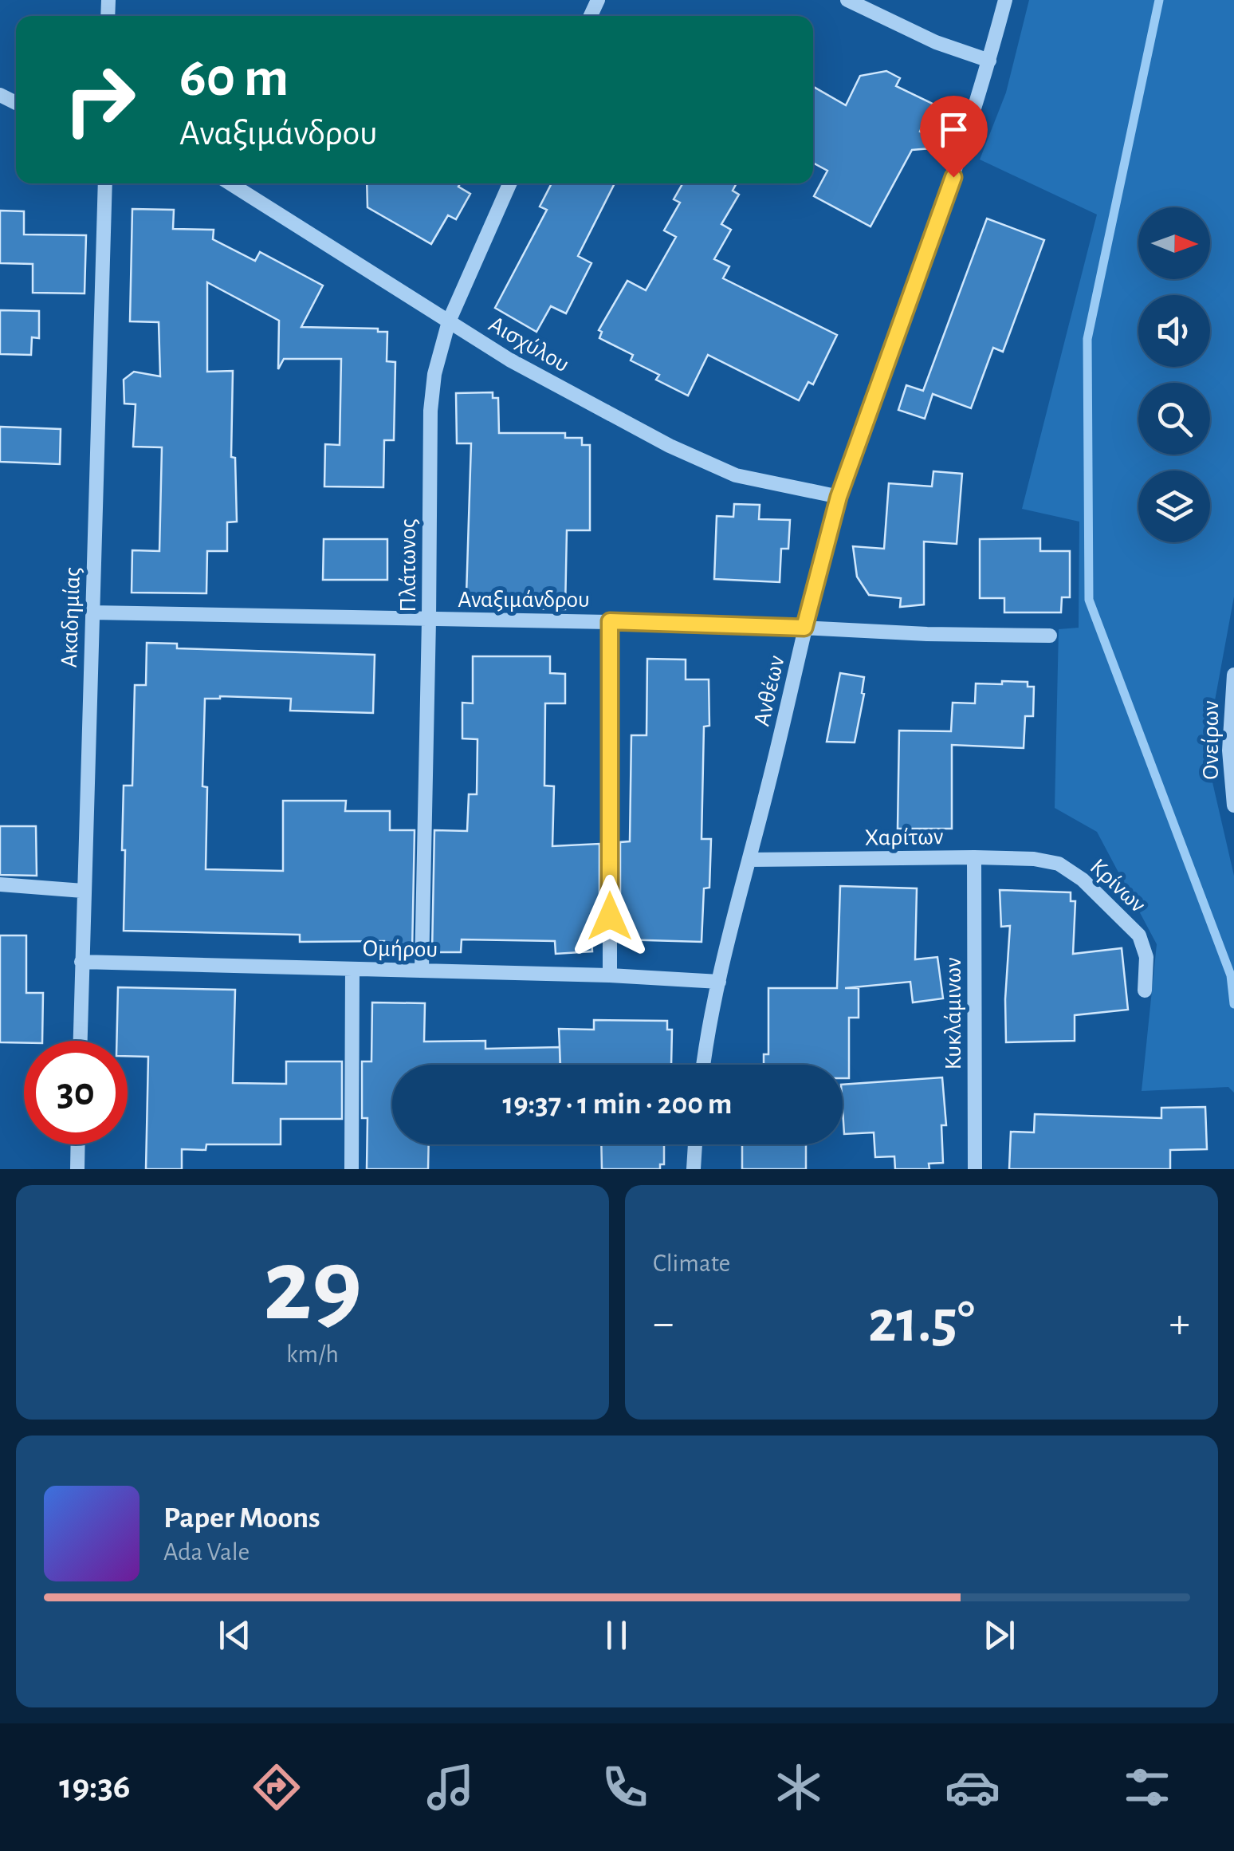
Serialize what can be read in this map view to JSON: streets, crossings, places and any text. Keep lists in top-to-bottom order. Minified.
{"streets":{"street":["Αισχύλου","Πλάτωνος","Αναξιμάνδρου","Ακαδημίας","Ανθέων","Ονείρων","Χαρίτων","Κρίνων","Ομήρου","Κυκλάμινων"]},"crossings":[["Αισχύλου","Πλάτωνος"],["Αισχύλου","Ανθέων"],["Πλάτωνος","Αναξιμάνδρου"],["Πλάτωνος","Ομήρου"],["Αναξιμάνδρου","Ακαδημίας"],["Αναξιμάνδρου","Ανθέων"],["Ακαδημίας","Ομήρου"],["Ανθέων","Χαρίτων"],["Ανθέων","Ομήρου"],["Χαρίτων","Κρίνων"],["Χαρίτων","Κυκλάμινων"]],"north":"right","page":{"turn":["60 m","Αναξιμάνδρου"],"limit":"30","trip":"19:37 · 1 min · 200 m","tile":[["29","km/h"],"Climate"],"heat":["−","21.5°","+"],"song":["Paper Moons","Ada Vale"],"tabs":"19:36"}}
